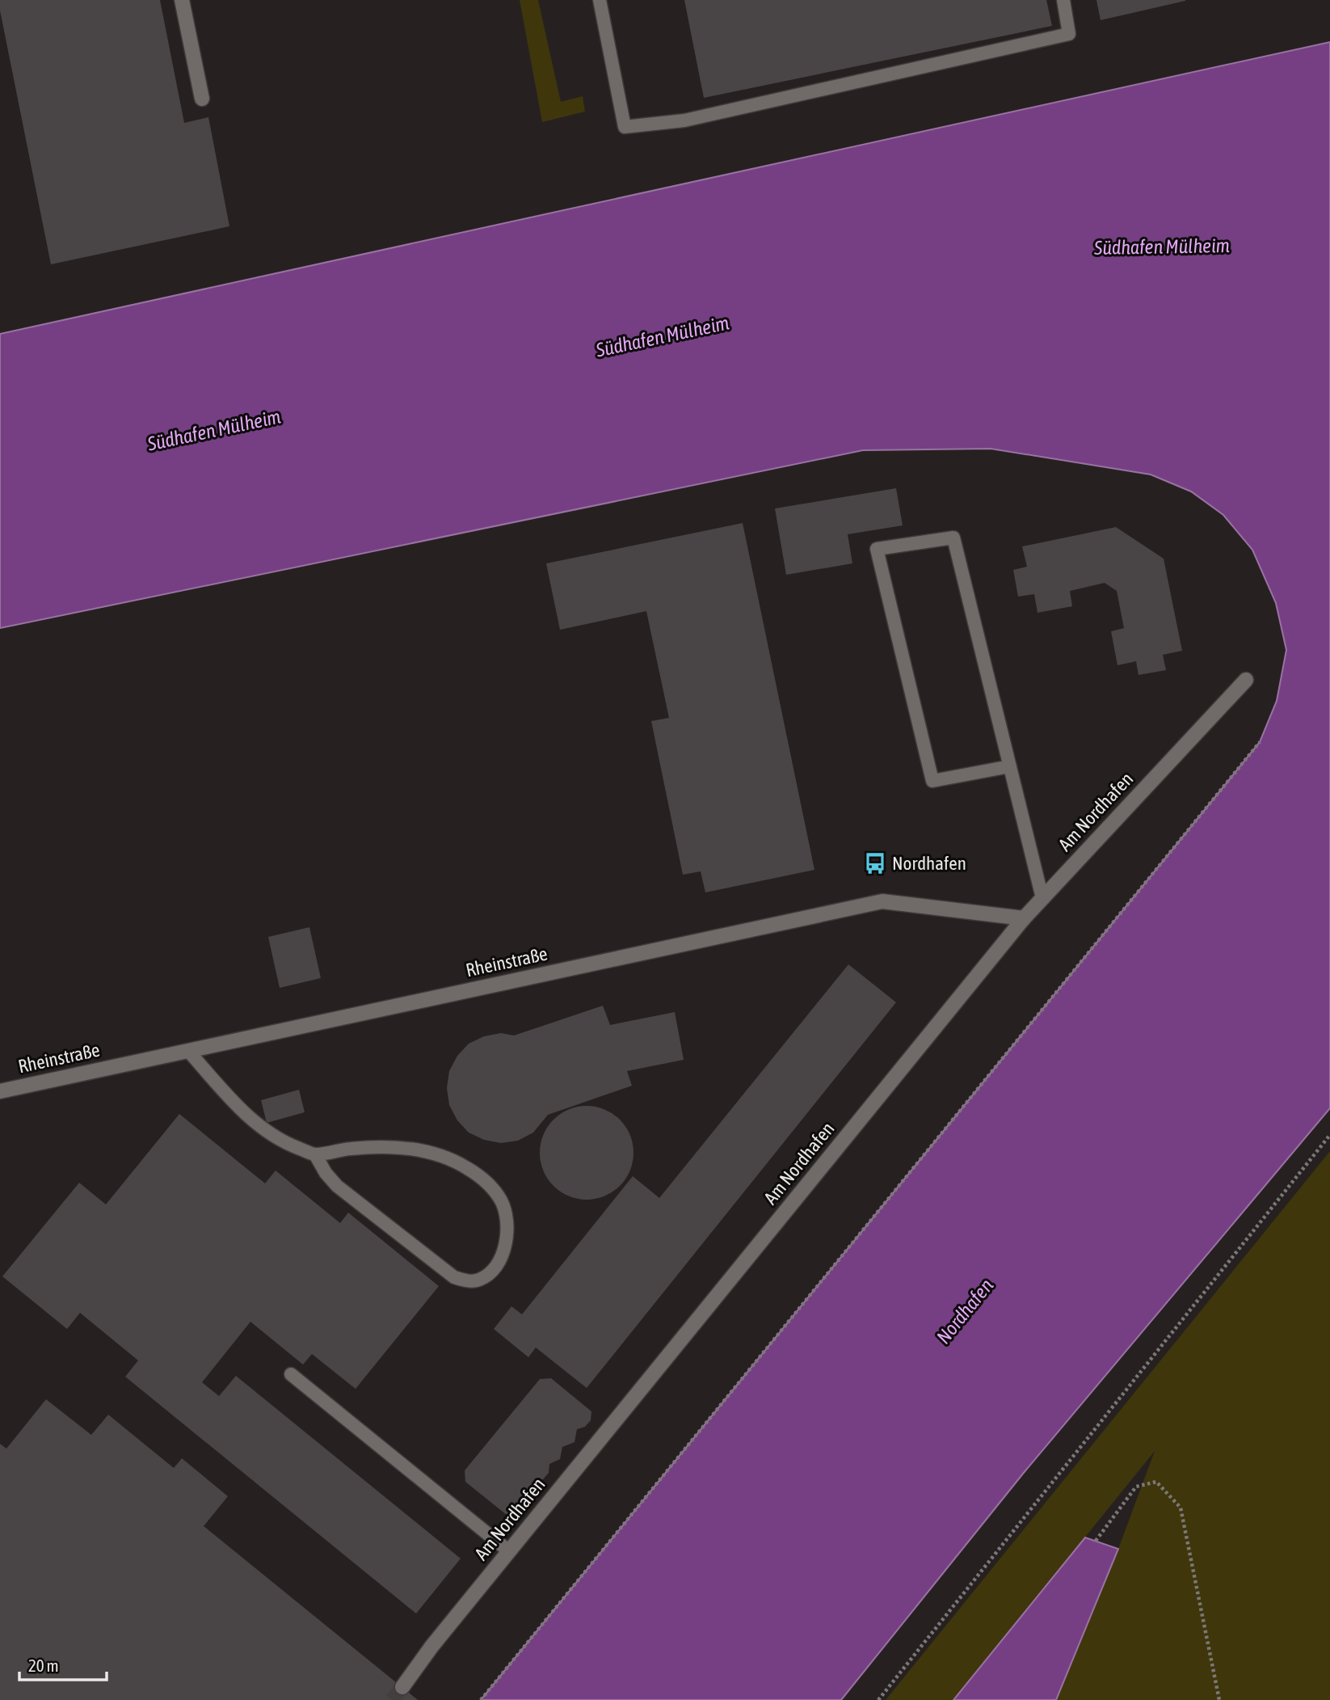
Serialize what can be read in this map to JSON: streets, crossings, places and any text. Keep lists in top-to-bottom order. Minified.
{"streets":{"street":["Am Nordhafen","Rheinstraße"]},"crossings":[["Am Nordhafen","Rheinstraße"]],"water":["Südhafen Mülheim","Nordhafen"],"places":{"bus stop":["Nordhafen"]},"scale_bar":"20 m"}
